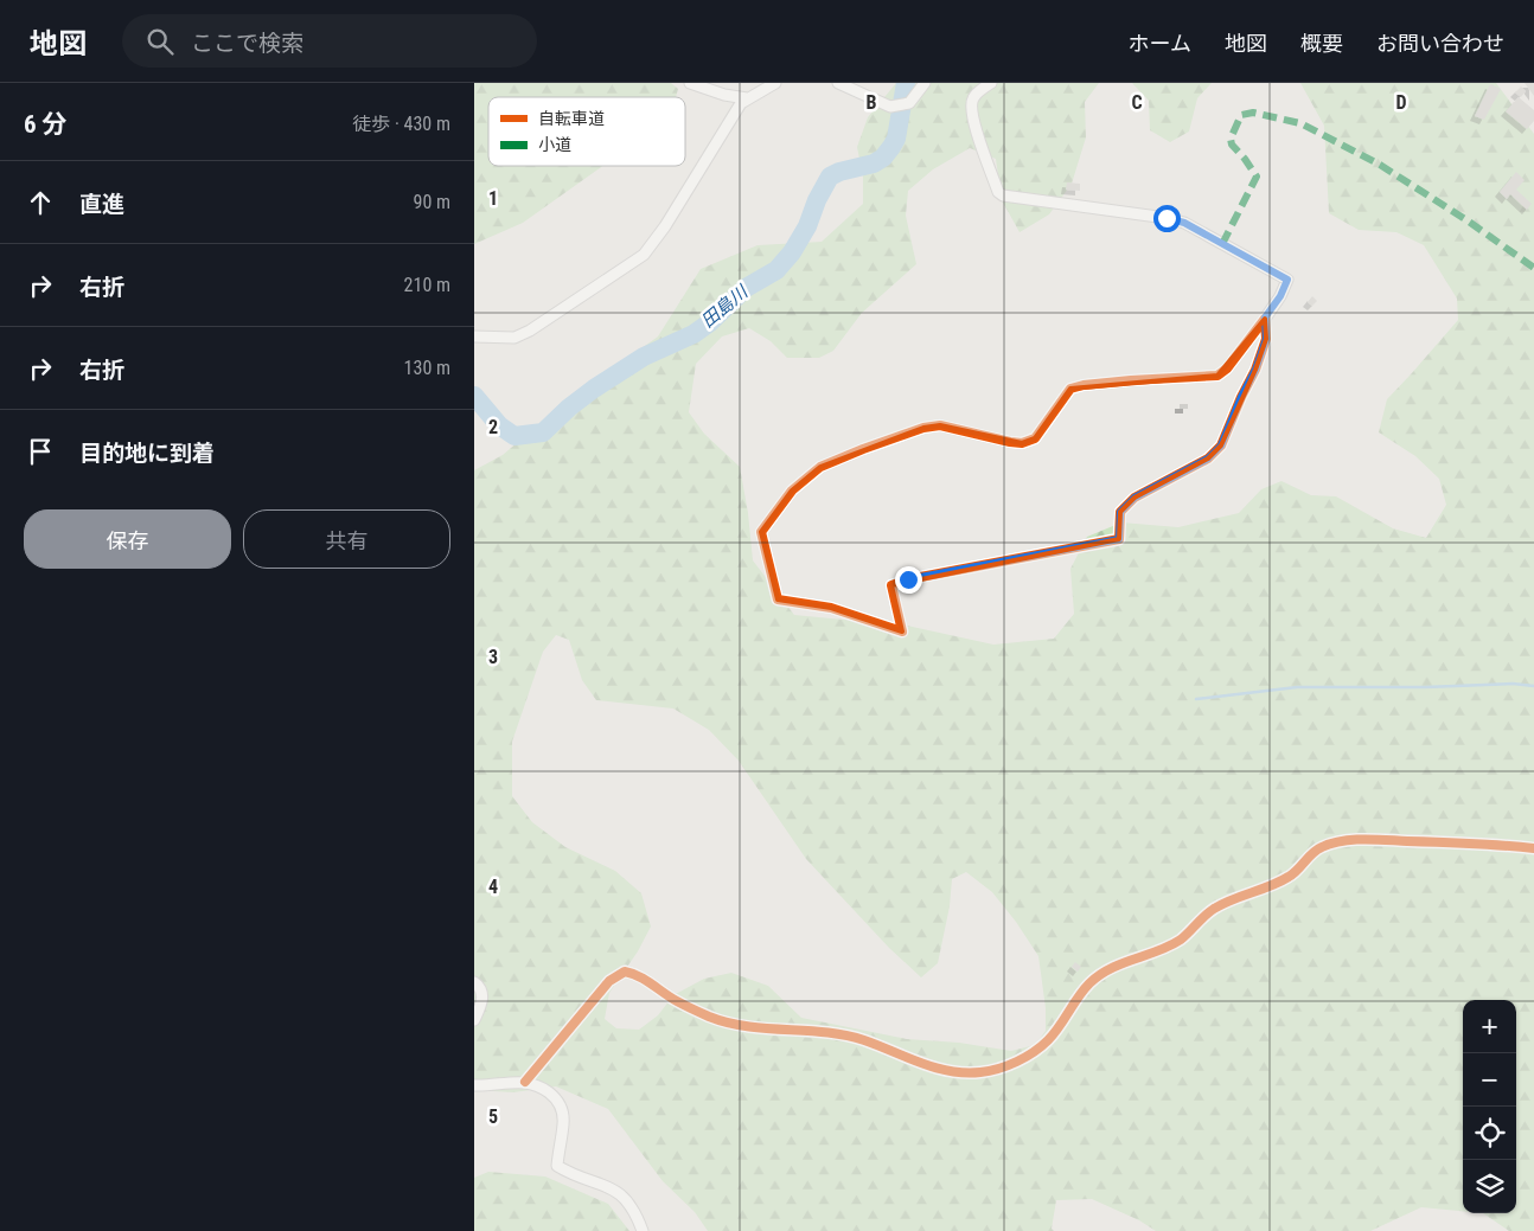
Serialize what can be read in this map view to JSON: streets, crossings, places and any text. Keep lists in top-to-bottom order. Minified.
{"water":["田島川"],"legend":["自転車道","小道"],"page":{"header":"地図","search":"ここで検索","nav":["ホーム","地図","概要","お問い合わせ"],"heading":["6 分","徒歩 · 430 m"],"list":[["直進","90 m"],["右折","210 m"],["右折","130 m"],"目的地に到着"],"buttons":["保存","共有"],"map_buttons":["+","−"]},"grid":{"columns":["B","C","D"],"rows":["1","2","3","4","5"]}}
